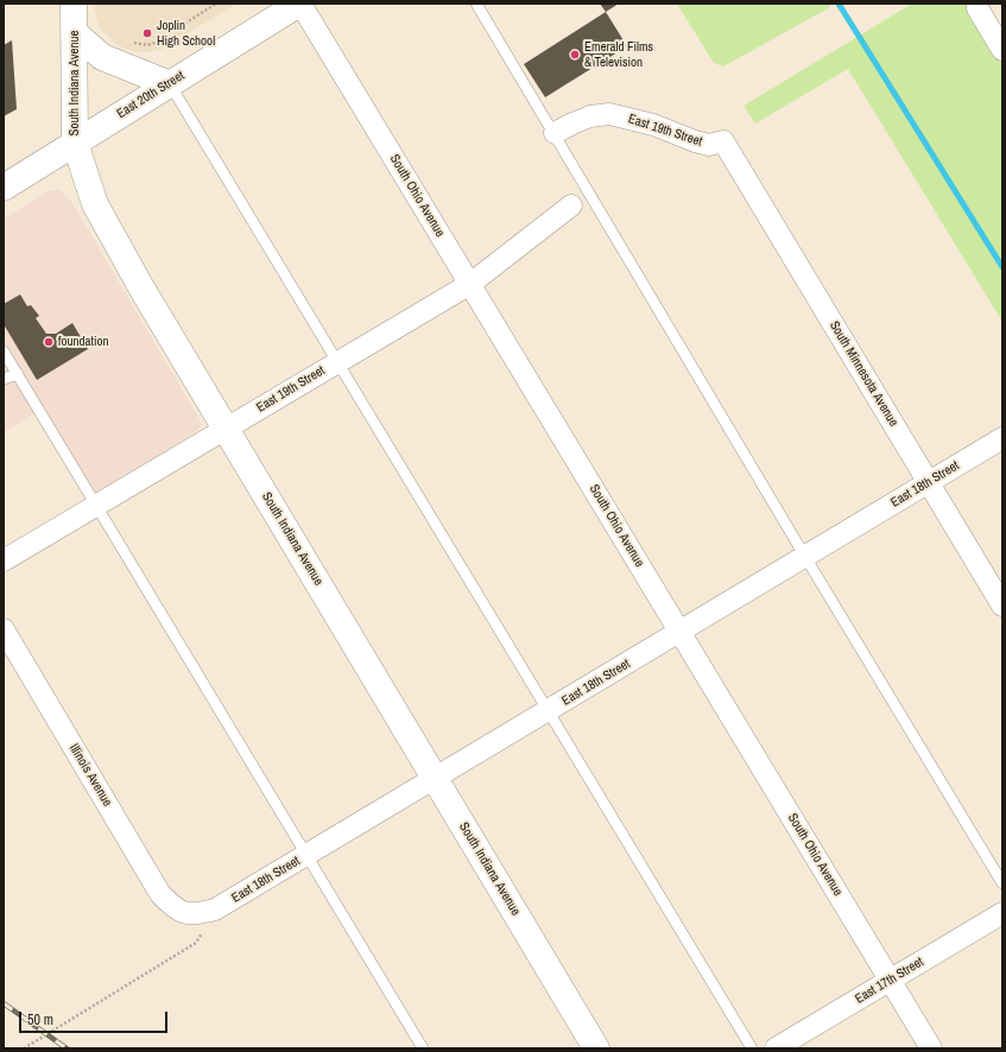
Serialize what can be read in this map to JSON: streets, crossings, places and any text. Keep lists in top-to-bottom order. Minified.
{"streets":{"street":["South Indiana Avenue","East 20th Street","East 19th Street","South Ohio Avenue","South Minnesota Avenue","East 18th Street","Illinois Avenue","East 17th Street"]},"crossings":[["South Indiana Avenue","East 20th Street"],["South Indiana Avenue","East 19th Street"],["South Indiana Avenue","East 18th Street"],["East 20th Street","South Ohio Avenue"],["East 19th Street","South Ohio Avenue"],["East 19th Street","South Minnesota Avenue"],["South Ohio Avenue","East 18th Street"],["South Ohio Avenue","East 17th Street"],["South Minnesota Avenue","East 18th Street"],["East 18th Street","Illinois Avenue"]],"places":["Joplin High School","Emerald Films & Television","foundation"],"scale_bar":"50 m"}
